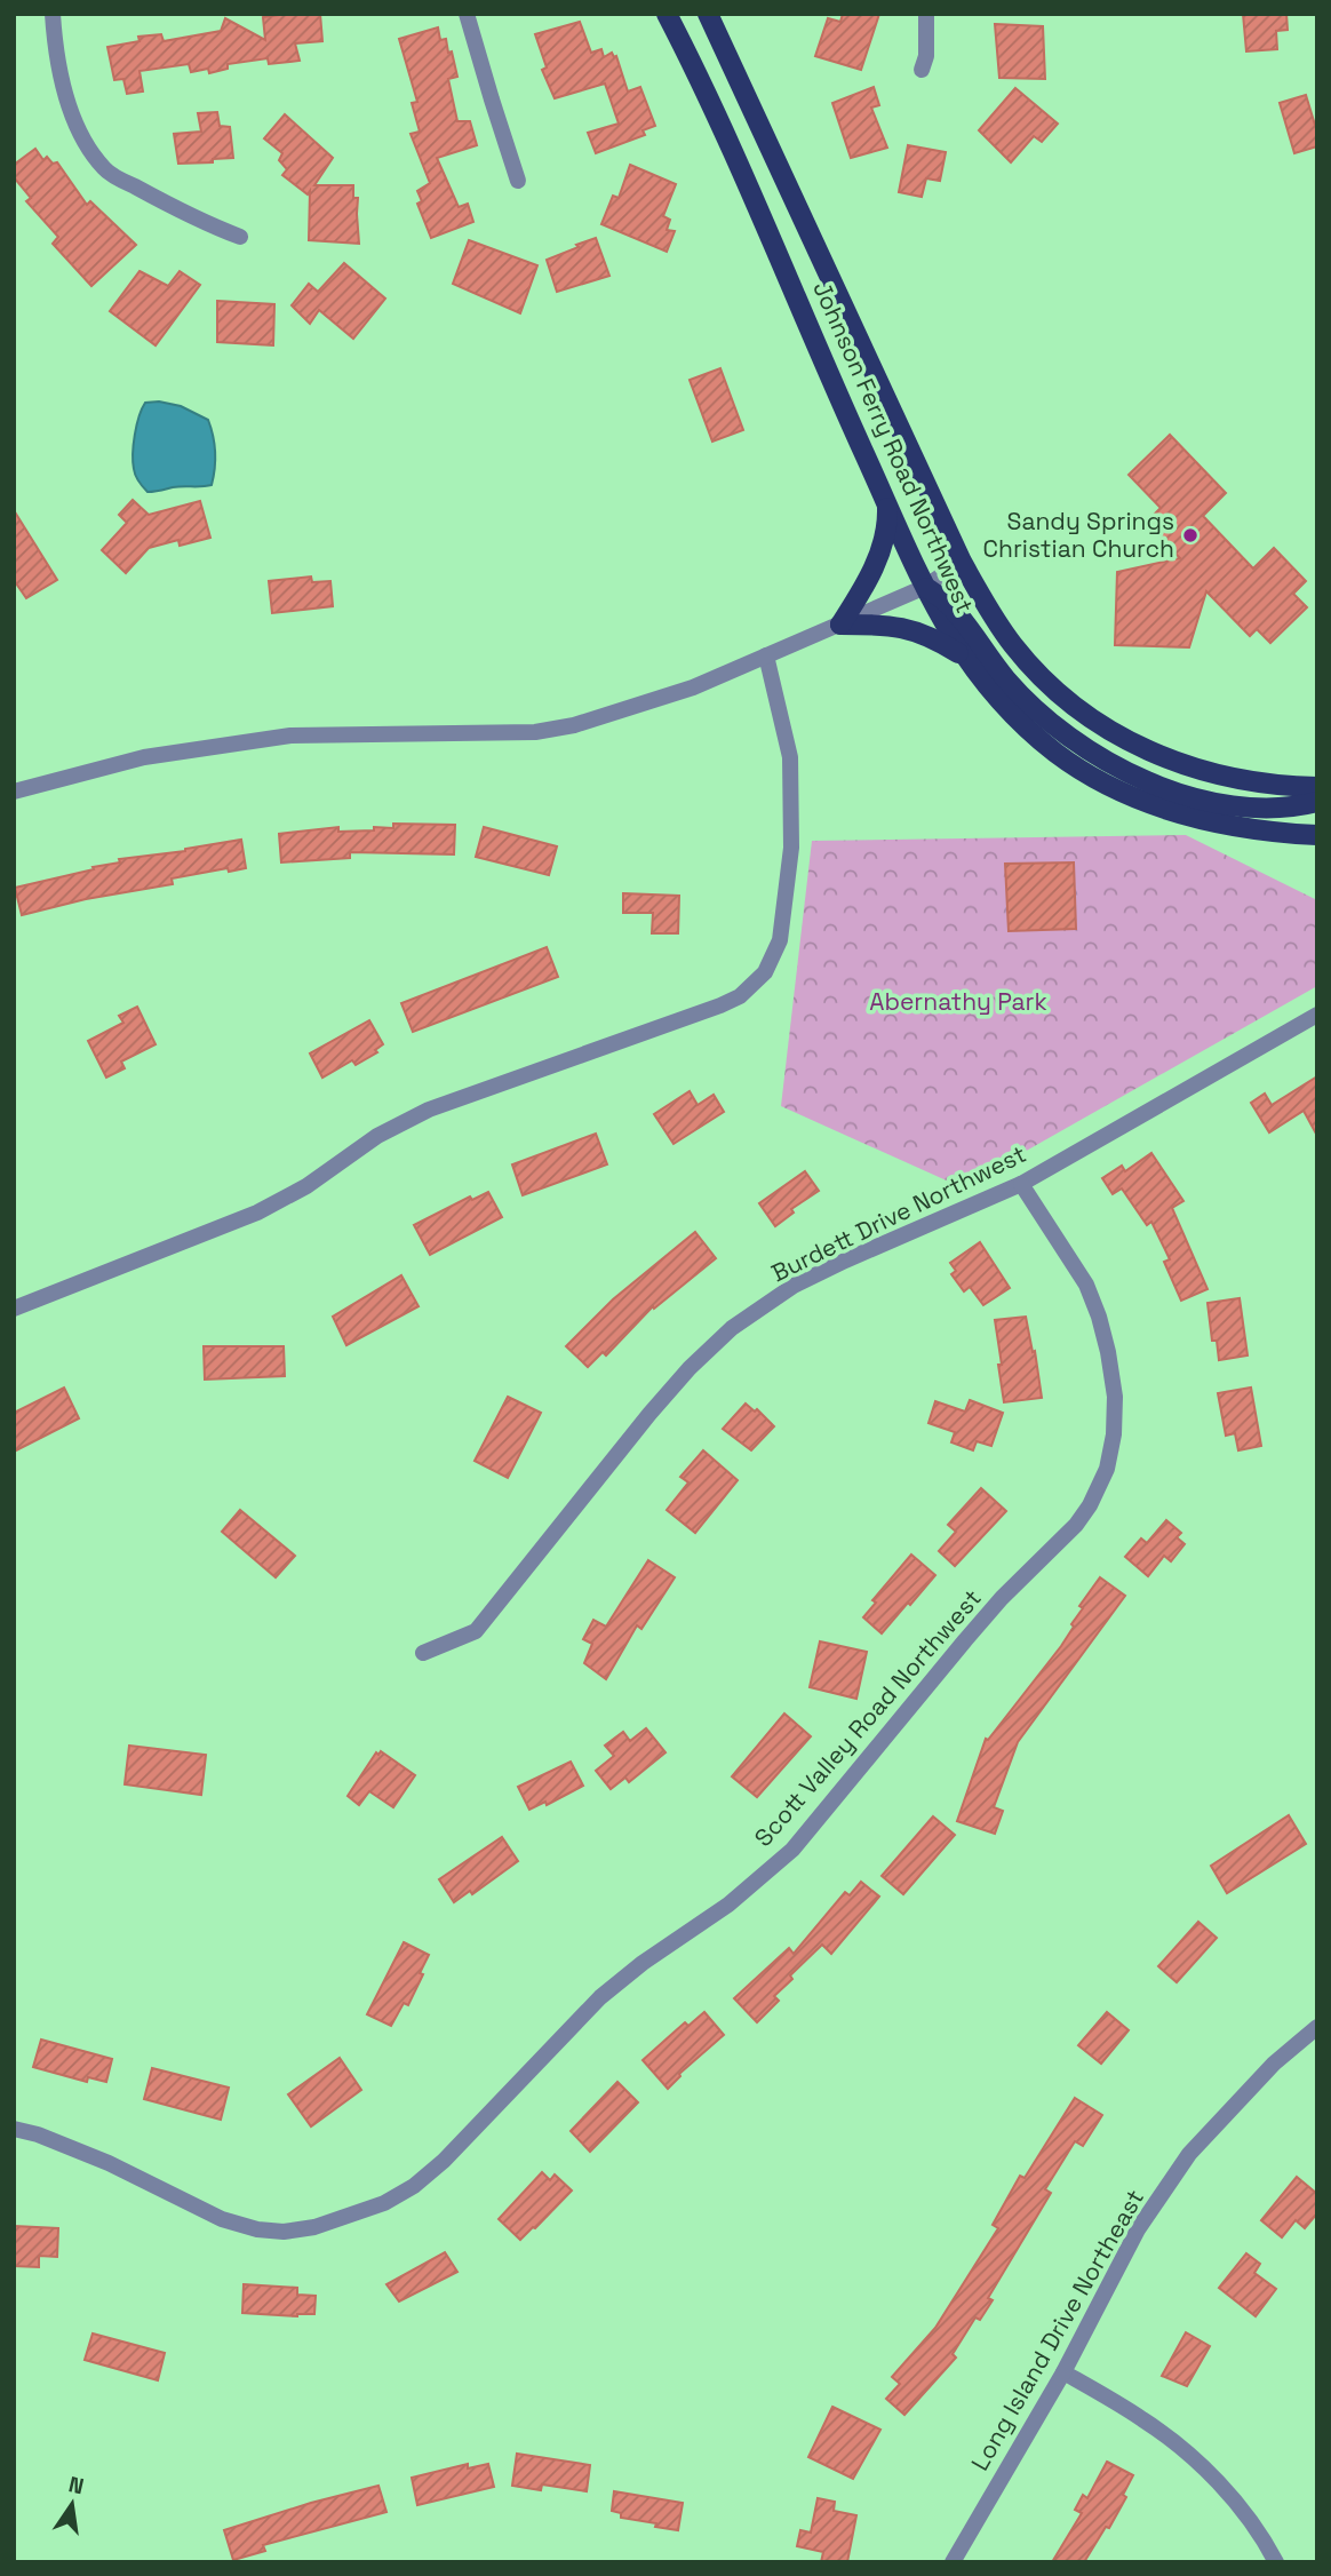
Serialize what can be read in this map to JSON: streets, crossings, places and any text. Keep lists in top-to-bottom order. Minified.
{"streets":{"main road":["Johnson Ferry Road Northwest"],"street":["Burdett Drive Northwest","Scott Valley Road Northwest","Long Island Drive Northeast"]},"crossings":[["Burdett Drive Northwest","Scott Valley Road Northwest"]],"parks":["Abernathy Park"],"places":["Sandy Springs Christian Church"],"north":"top"}
